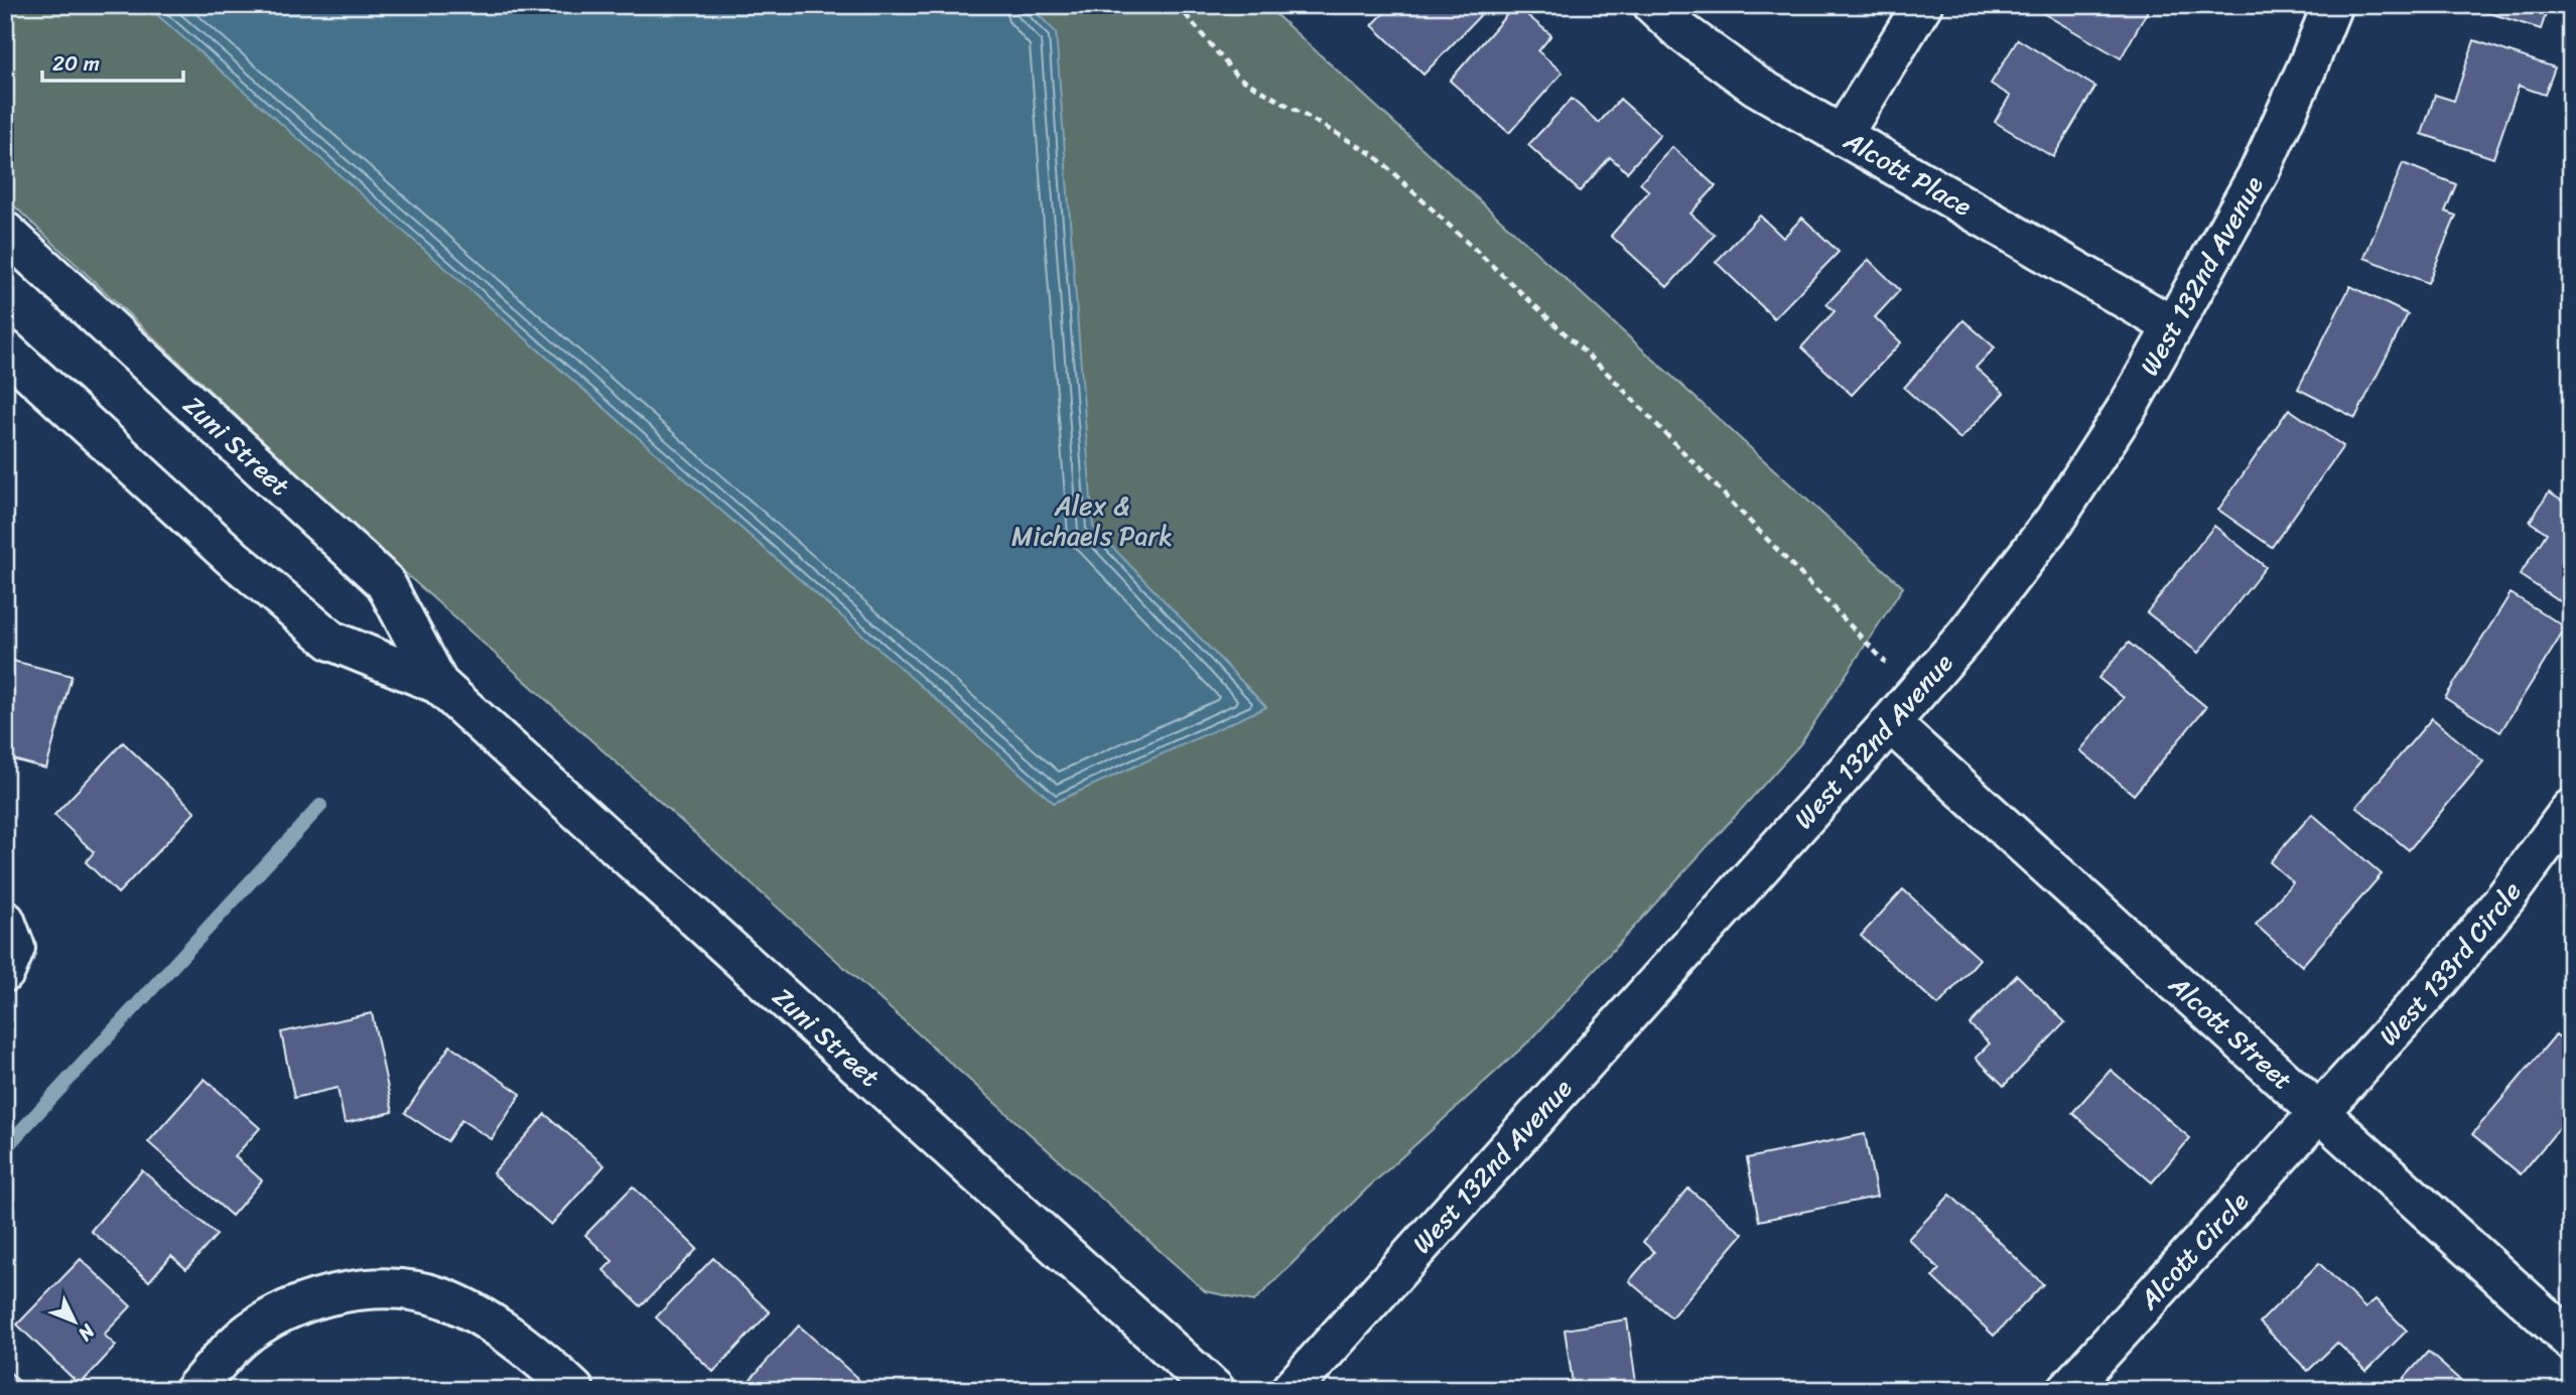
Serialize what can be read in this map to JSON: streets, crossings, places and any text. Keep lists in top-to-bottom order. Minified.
{"streets":{"street":["Alcott Place","West 132nd Avenue","Zuni Street","West 133rd Circle","Alcott Street","Alcott Circle"]},"crossings":[["Alcott Place","West 132nd Avenue"],["West 132nd Avenue","Alcott Street"],["West 133rd Circle","Alcott Street"],["West 133rd Circle","Alcott Circle"],["Alcott Street","Alcott Circle"]],"parks":["Alex & Michaels Park"],"scale_bar":"20 m","north":"bottom right"}
